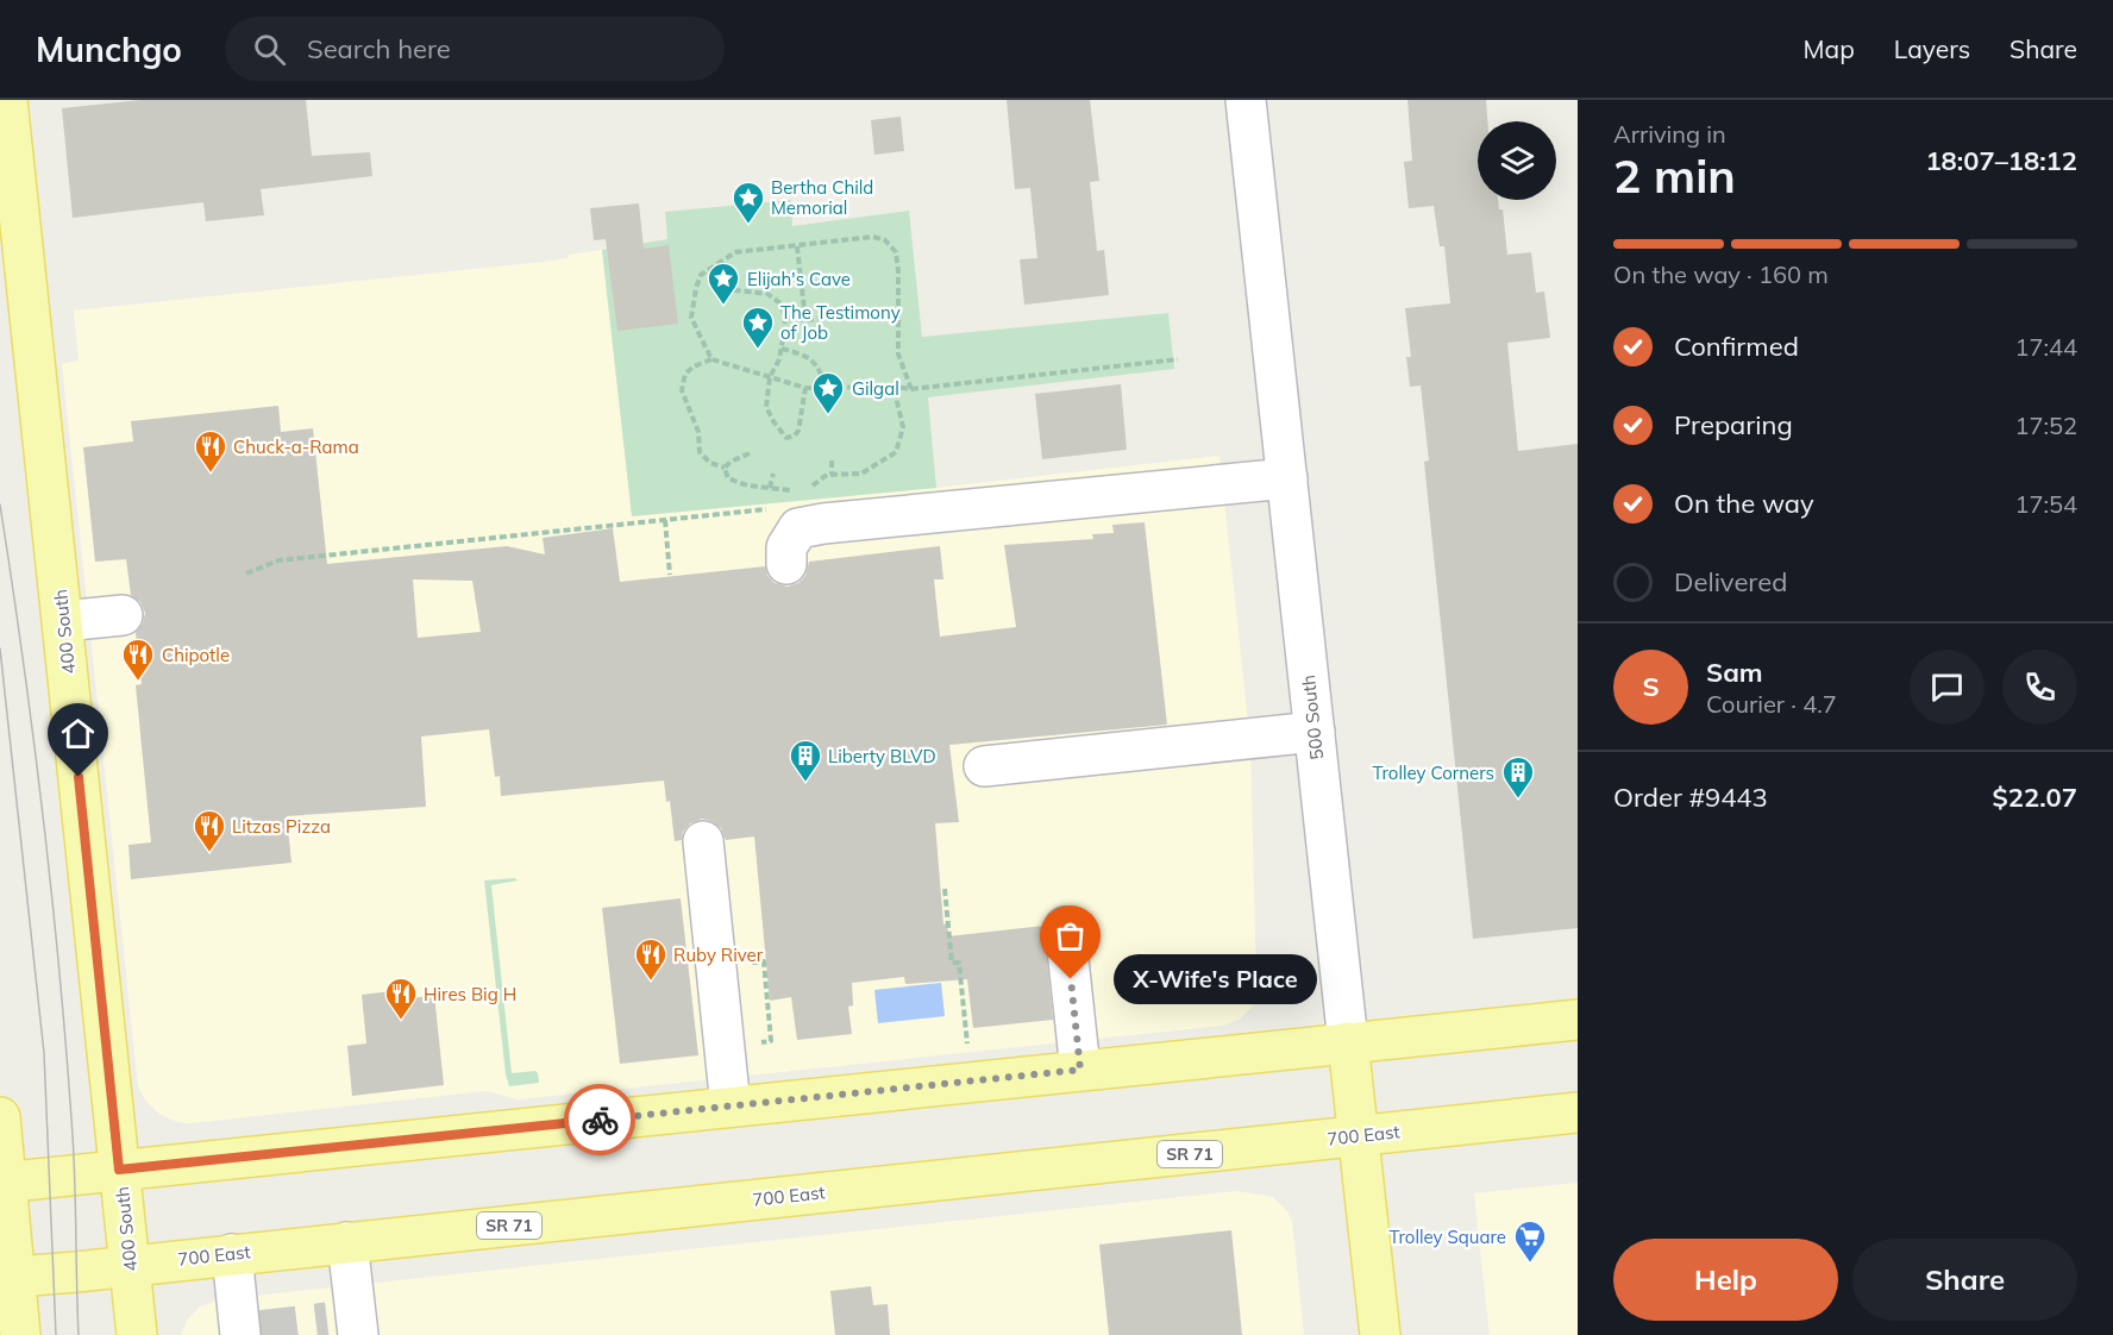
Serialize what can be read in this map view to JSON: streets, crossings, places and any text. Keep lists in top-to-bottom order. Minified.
{"streets":{"main road":["400 South","500 South","700 East","SR 71"]},"crossings":[["400 South","700 East"],["500 South","700 East"]],"places":{"place":["Bertha Child Memorial","Elijah's Cave","The Testimony of Job","Gilgal"],"restaurant":["Chuck-a-Rama","Chipotle","Litzas Pizza","Ruby River","Hires Big H"],"building":["Liberty BLVD","Trolley Corners"],"other":["X-Wife's Place"],"supermarket":["Trolley Square"]},"page":{"header":"Munchgo","search":"Search here","nav":["Map","Layers","Share"],"heading":["2 min","Arriving in","18:07–18:12"],"panel":["Sam","Courier · 4.7","Order #9443","$22.07"],"bar":"On the way · 160 m","list":[["Confirmed","17:44"],["Preparing","17:52"],["On the way","17:54"],"Delivered"],"round":"S","bubble":"X-Wife's Place","buttons":["Help","Share"]}}
